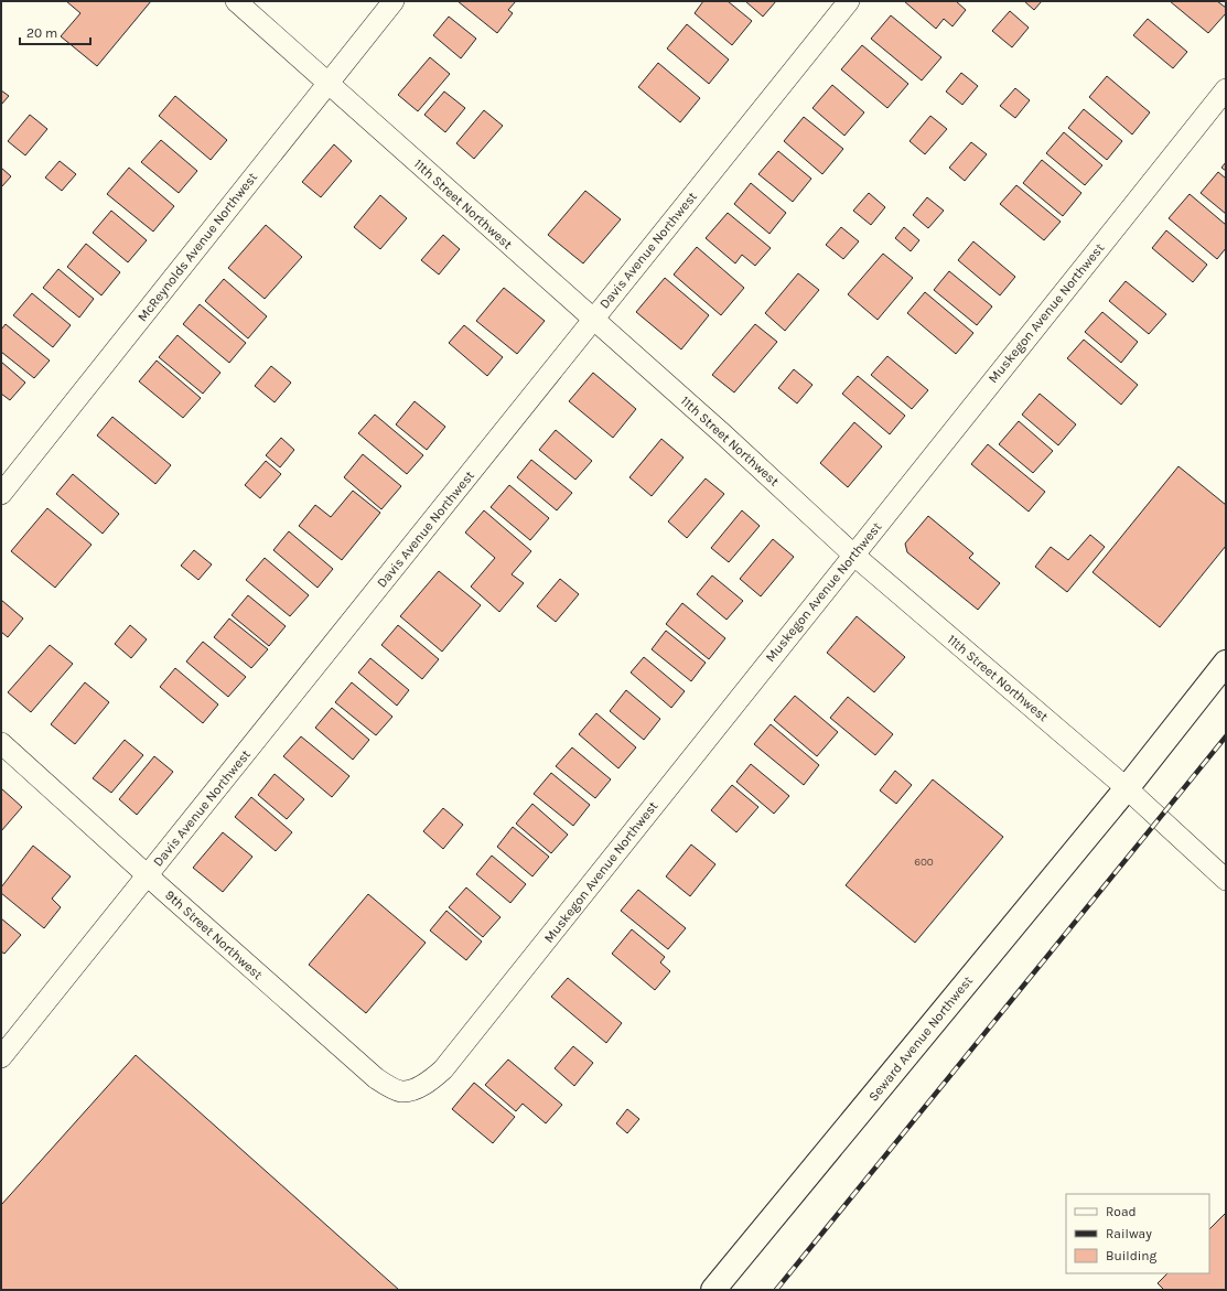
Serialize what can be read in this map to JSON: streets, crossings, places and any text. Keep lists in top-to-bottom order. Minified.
{"streets":{"street":["11th Street Northwest","McReynolds Avenue Northwest","Davis Avenue Northwest","Muskegon Avenue Northwest","9th Street Northwest","Seward Avenue Northwest"]},"crossings":[["11th Street Northwest","McReynolds Avenue Northwest"],["11th Street Northwest","Davis Avenue Northwest"],["11th Street Northwest","Muskegon Avenue Northwest"],["11th Street Northwest","Seward Avenue Northwest"],["Davis Avenue Northwest","9th Street Northwest"],["Muskegon Avenue Northwest","9th Street Northwest"]],"house_numbers":["600"],"legend":["Road","Railway","Building"],"scale_bar":"20 m"}
